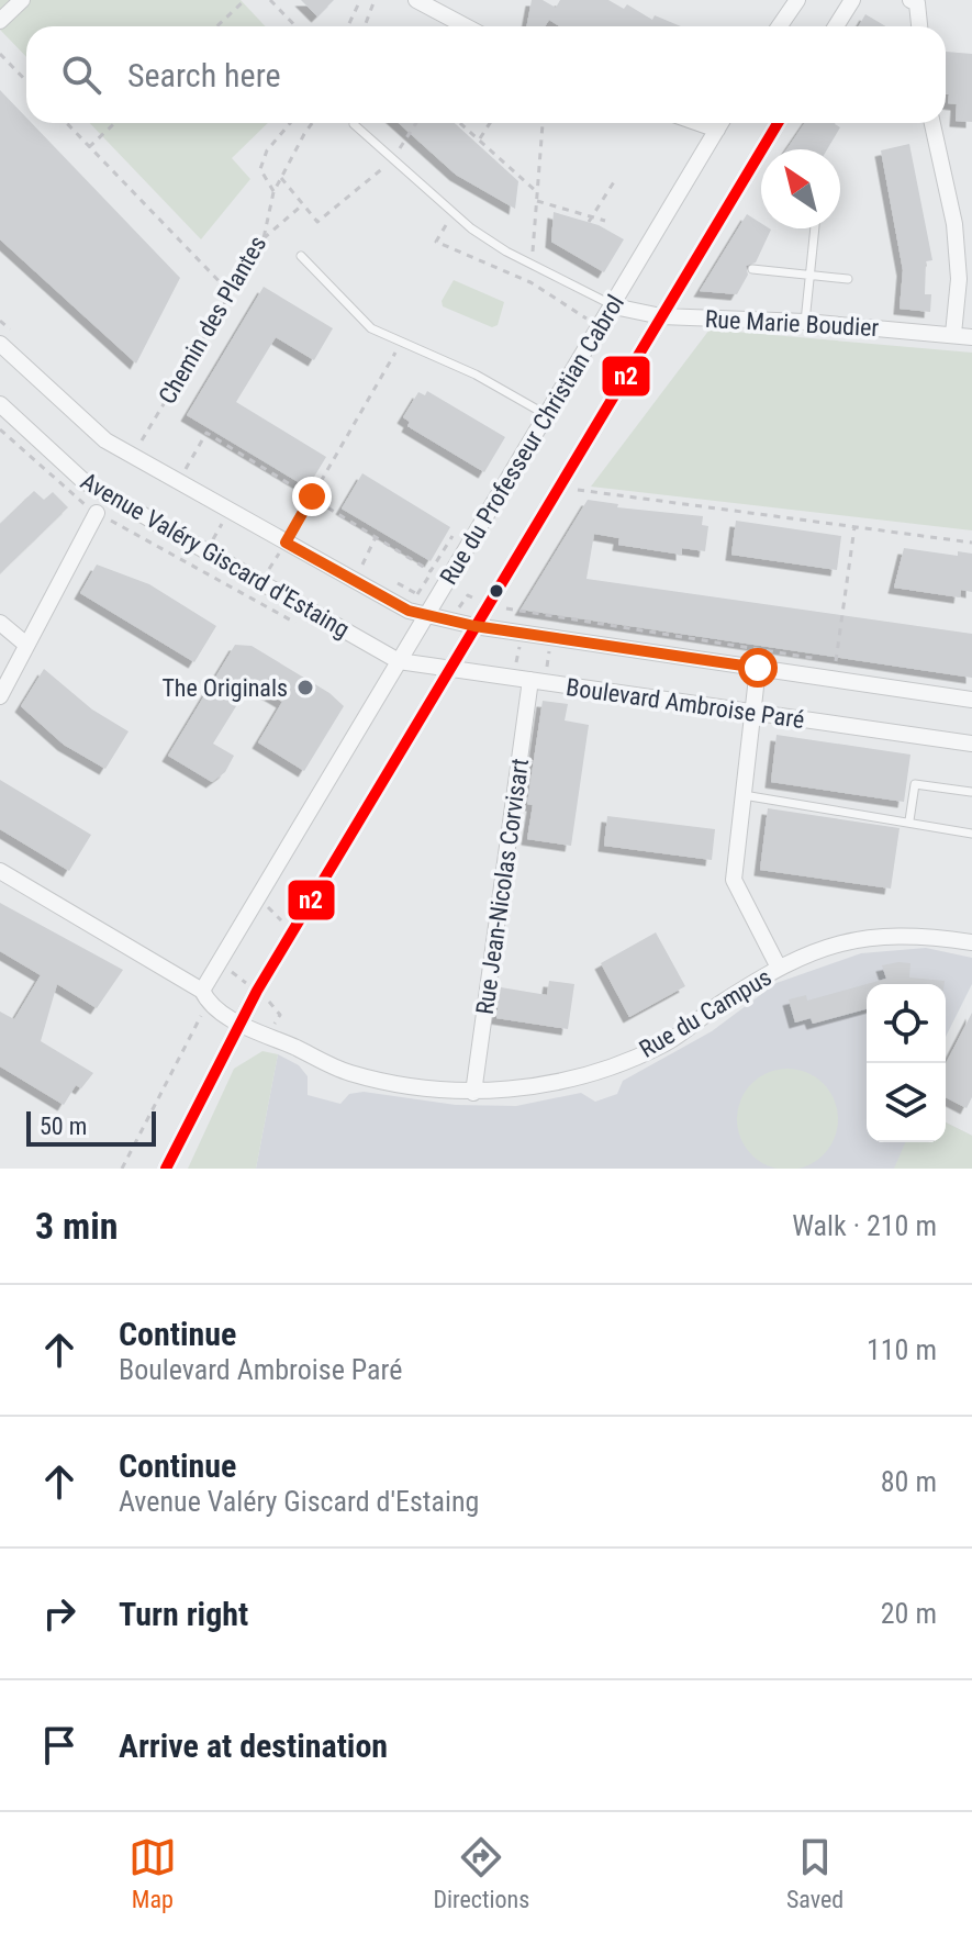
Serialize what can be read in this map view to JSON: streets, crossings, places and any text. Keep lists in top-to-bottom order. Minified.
{"streets":{"street":["Rue Marie Boudier","Rue du Professeur Christian Cabrol","Avenue Valéry Giscard d'Estaing","Boulevard Ambroise Paré","Rue Jean-Nicolas Corvisart","Rue du Campus"],"path":["Chemin des Plantes"]},"crossings":[["Rue Marie Boudier","Rue du Professeur Christian Cabrol"],["Rue du Professeur Christian Cabrol","Avenue Valéry Giscard d'Estaing"],["Rue du Professeur Christian Cabrol","Boulevard Ambroise Paré"],["Avenue Valéry Giscard d'Estaing","Boulevard Ambroise Paré"],["Boulevard Ambroise Paré","Rue Jean-Nicolas Corvisart"],["Rue Jean-Nicolas Corvisart","Rue du Campus"]],"places":["The Originals"],"lines":["transit line n2"],"scale_bar":"50 m","north":"top left","page":{"search":"Search here","scale":"50 m","heading":["3 min","Walk · 210 m"],"list":[["Continue","Boulevard Ambroise Paré","110 m"],["Continue","Avenue Valéry Giscard d'Estaing","80 m"],["Turn right","20 m"],"Arrive at destination"],"nav":["Map","Directions","Saved"]}}
